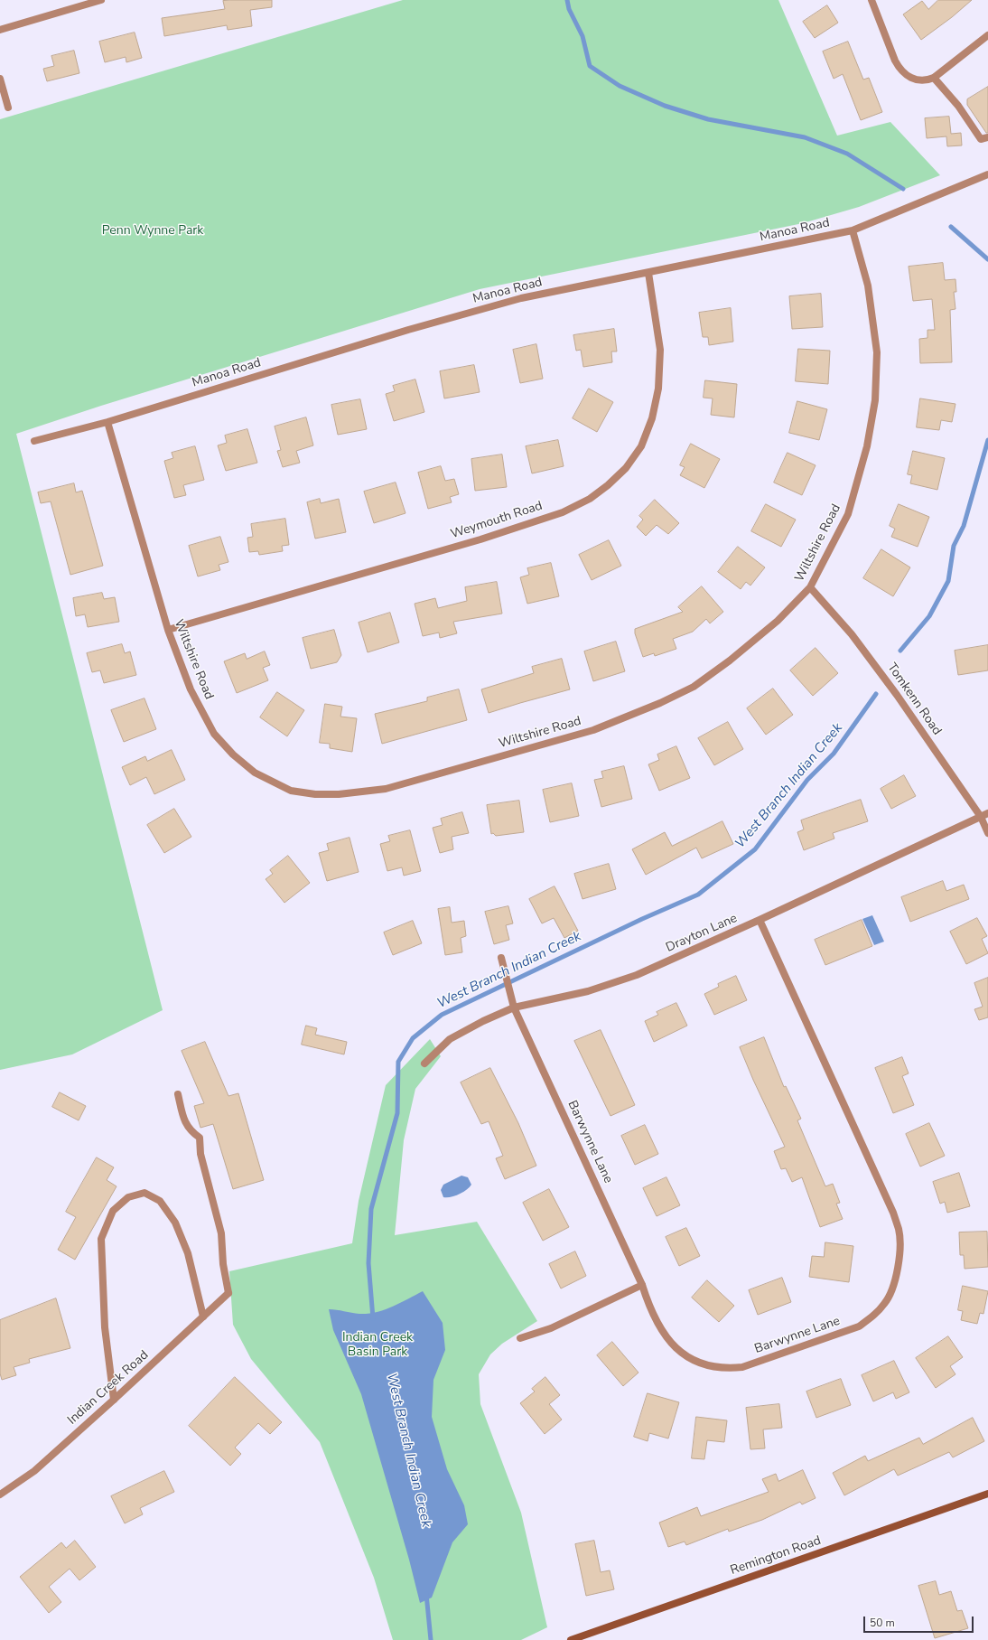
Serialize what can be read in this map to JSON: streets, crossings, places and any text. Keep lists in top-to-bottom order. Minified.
{"streets":{"main road":["Remington Road"],"street":["Manoa Road","Weymouth Road","Wiltshire Road","Tomkenn Road","Drayton Lane","Barwynne Lane","Indian Creek Road"]},"crossings":[["Manoa Road","Weymouth Road"],["Manoa Road","Wiltshire Road"],["Weymouth Road","Wiltshire Road"],["Wiltshire Road","Tomkenn Road"],["Tomkenn Road","Drayton Lane"],["Drayton Lane","Barwynne Lane"]],"water":["West Branch Indian Creek"],"parks":["Penn Wynne Park","Indian Creek Basin Park"],"scale_bar":"50 m"}
